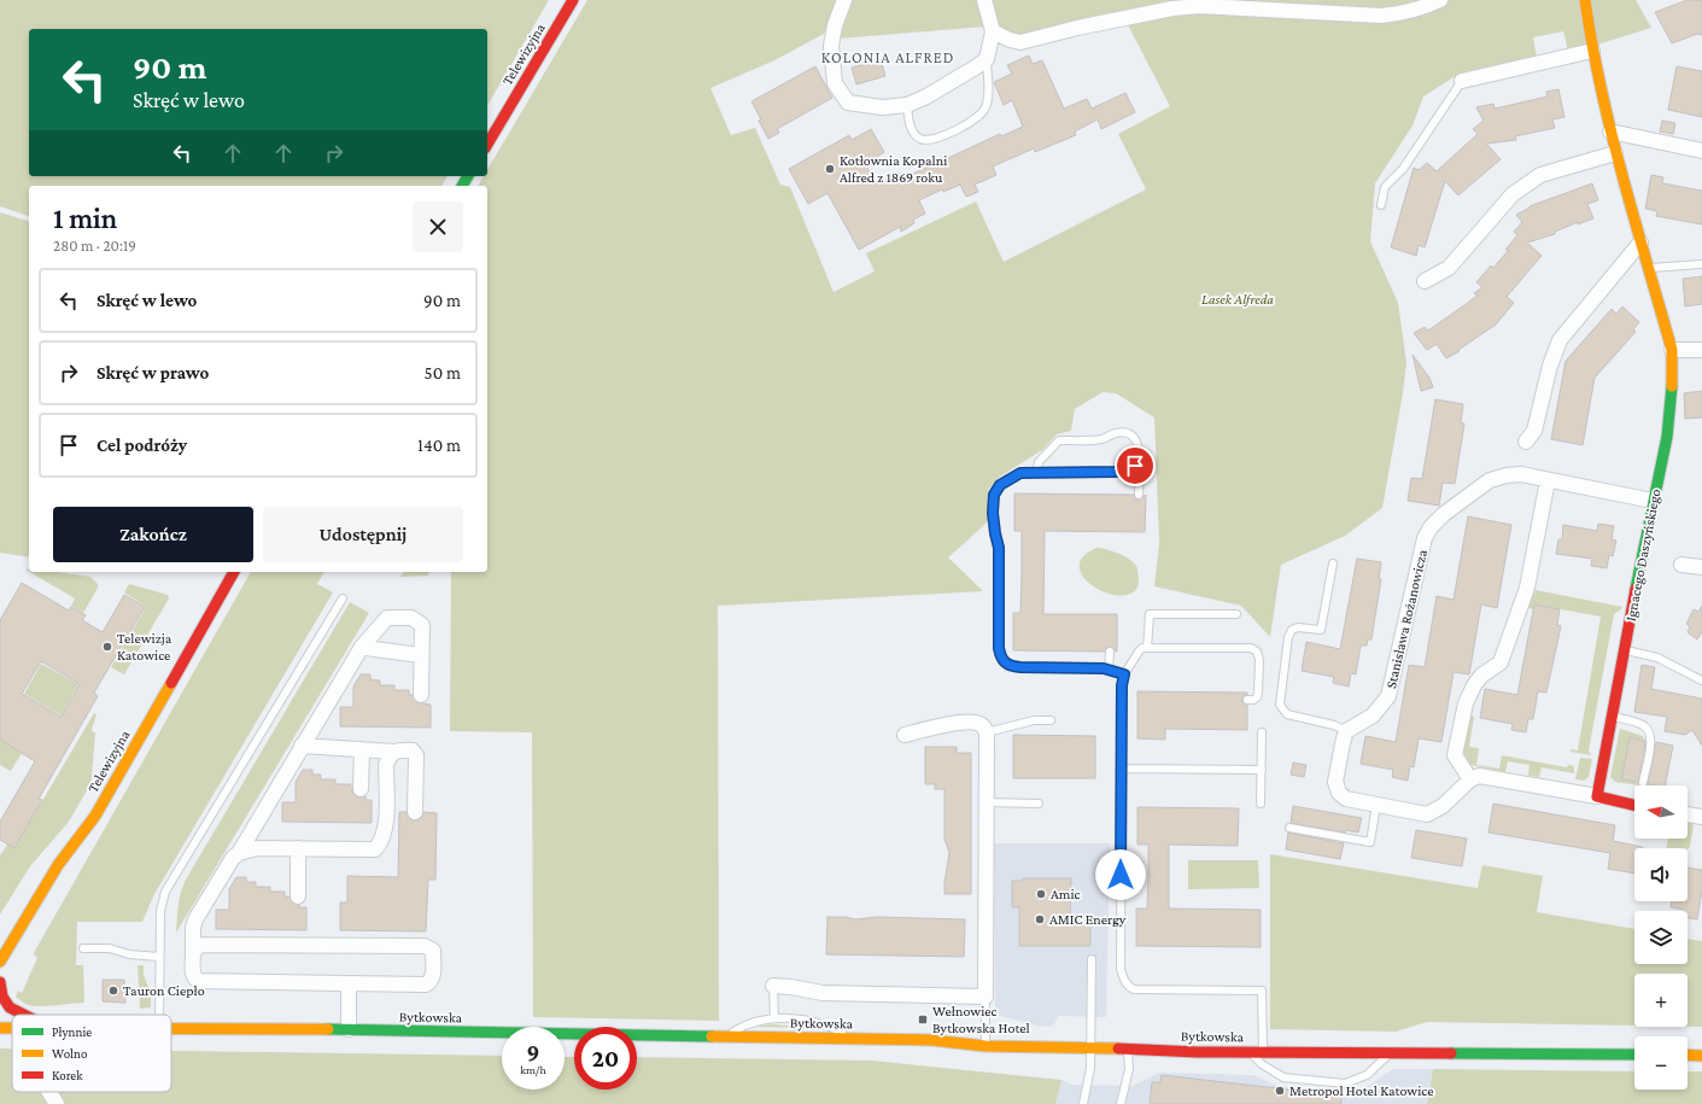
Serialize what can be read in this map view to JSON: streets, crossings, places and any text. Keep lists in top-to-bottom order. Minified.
{"streets":{"street":["Telewizyjna","Ignacego Daszyńskiego","Stanisława Rożanowicza","Bytkowska"]},"crossings":[["Ignacego Daszyńskiego","Stanisława Rożanowicza"]],"districts":["KOLONIA ALFRED"],"parks":["Lasek Alfreda"],"places":{"other":["Kotłownia Kopalni Alfred z 1869 roku","Telewizja Katowice","Amic","AMIC Energy","Tauron Ciepło","Metropol Hotel Katowice"],"transit":["Wełnowiec Bytkowska Hotel"]},"legend":["Płynnie","Wolno","Korek"],"north":"left","page":{"turn":["90 m","Skręć w lewo"],"heading":["1 min","280 m · 20:19"],"list":[{"name":"Skręć w lewo","value":"90 m"},{"name":"Skręć w prawo","value":"50 m"},{"name":"Cel podróży","value":"140 m"}],"buttons":["Zakończ","Udostępnij"],"map_buttons":["+","−"],"speed":"9 km/h","limit":"20"}}
